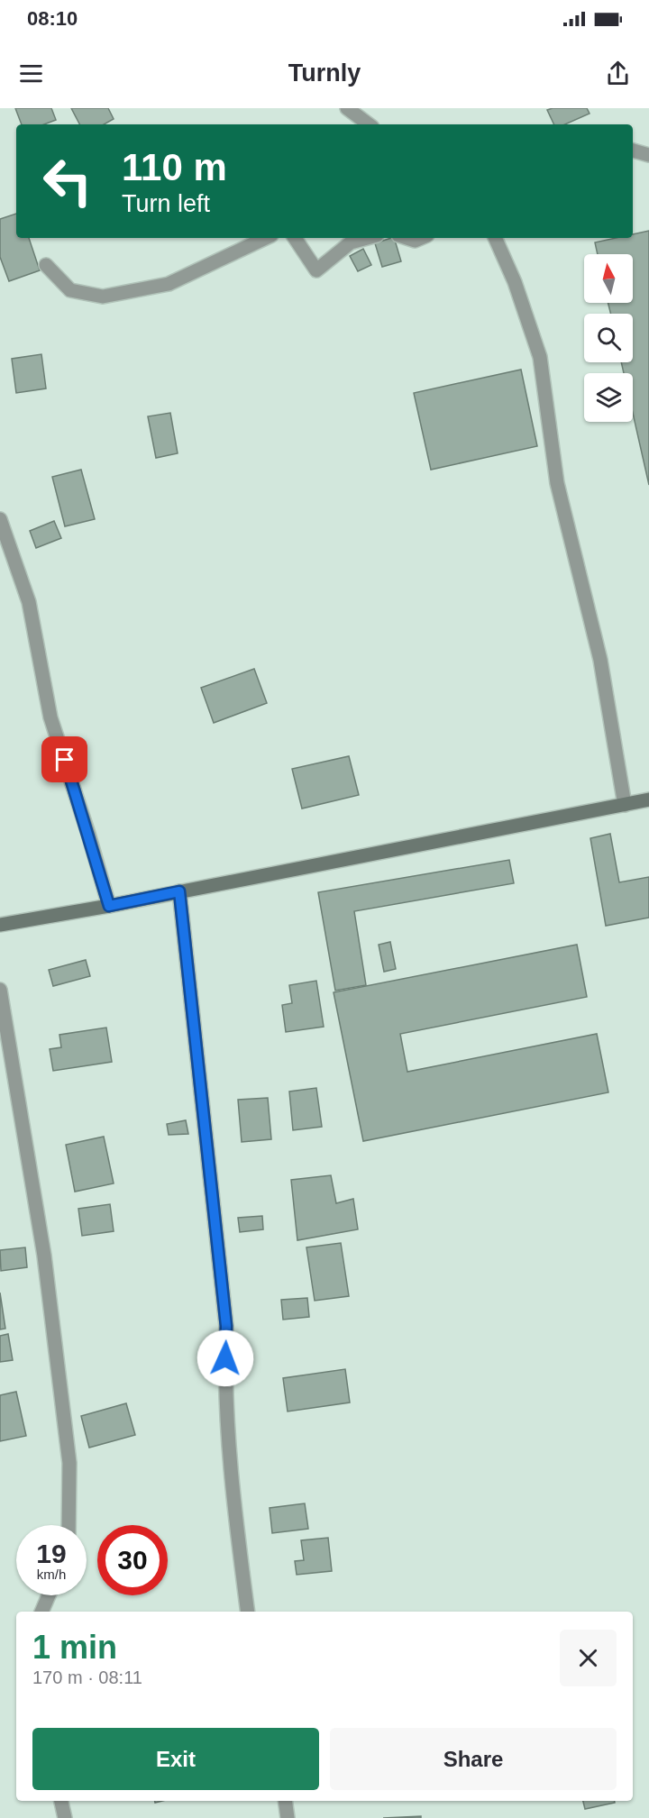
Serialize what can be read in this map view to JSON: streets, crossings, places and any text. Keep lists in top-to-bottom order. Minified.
{"north":"top","page":{"status":"08:10","header":"Turnly","turn":["110 m","Turn left"],"speed":"19 km/h","limit":"30","heading":["1 min","170 m · 08:11"],"buttons":["Exit","Share"]}}
